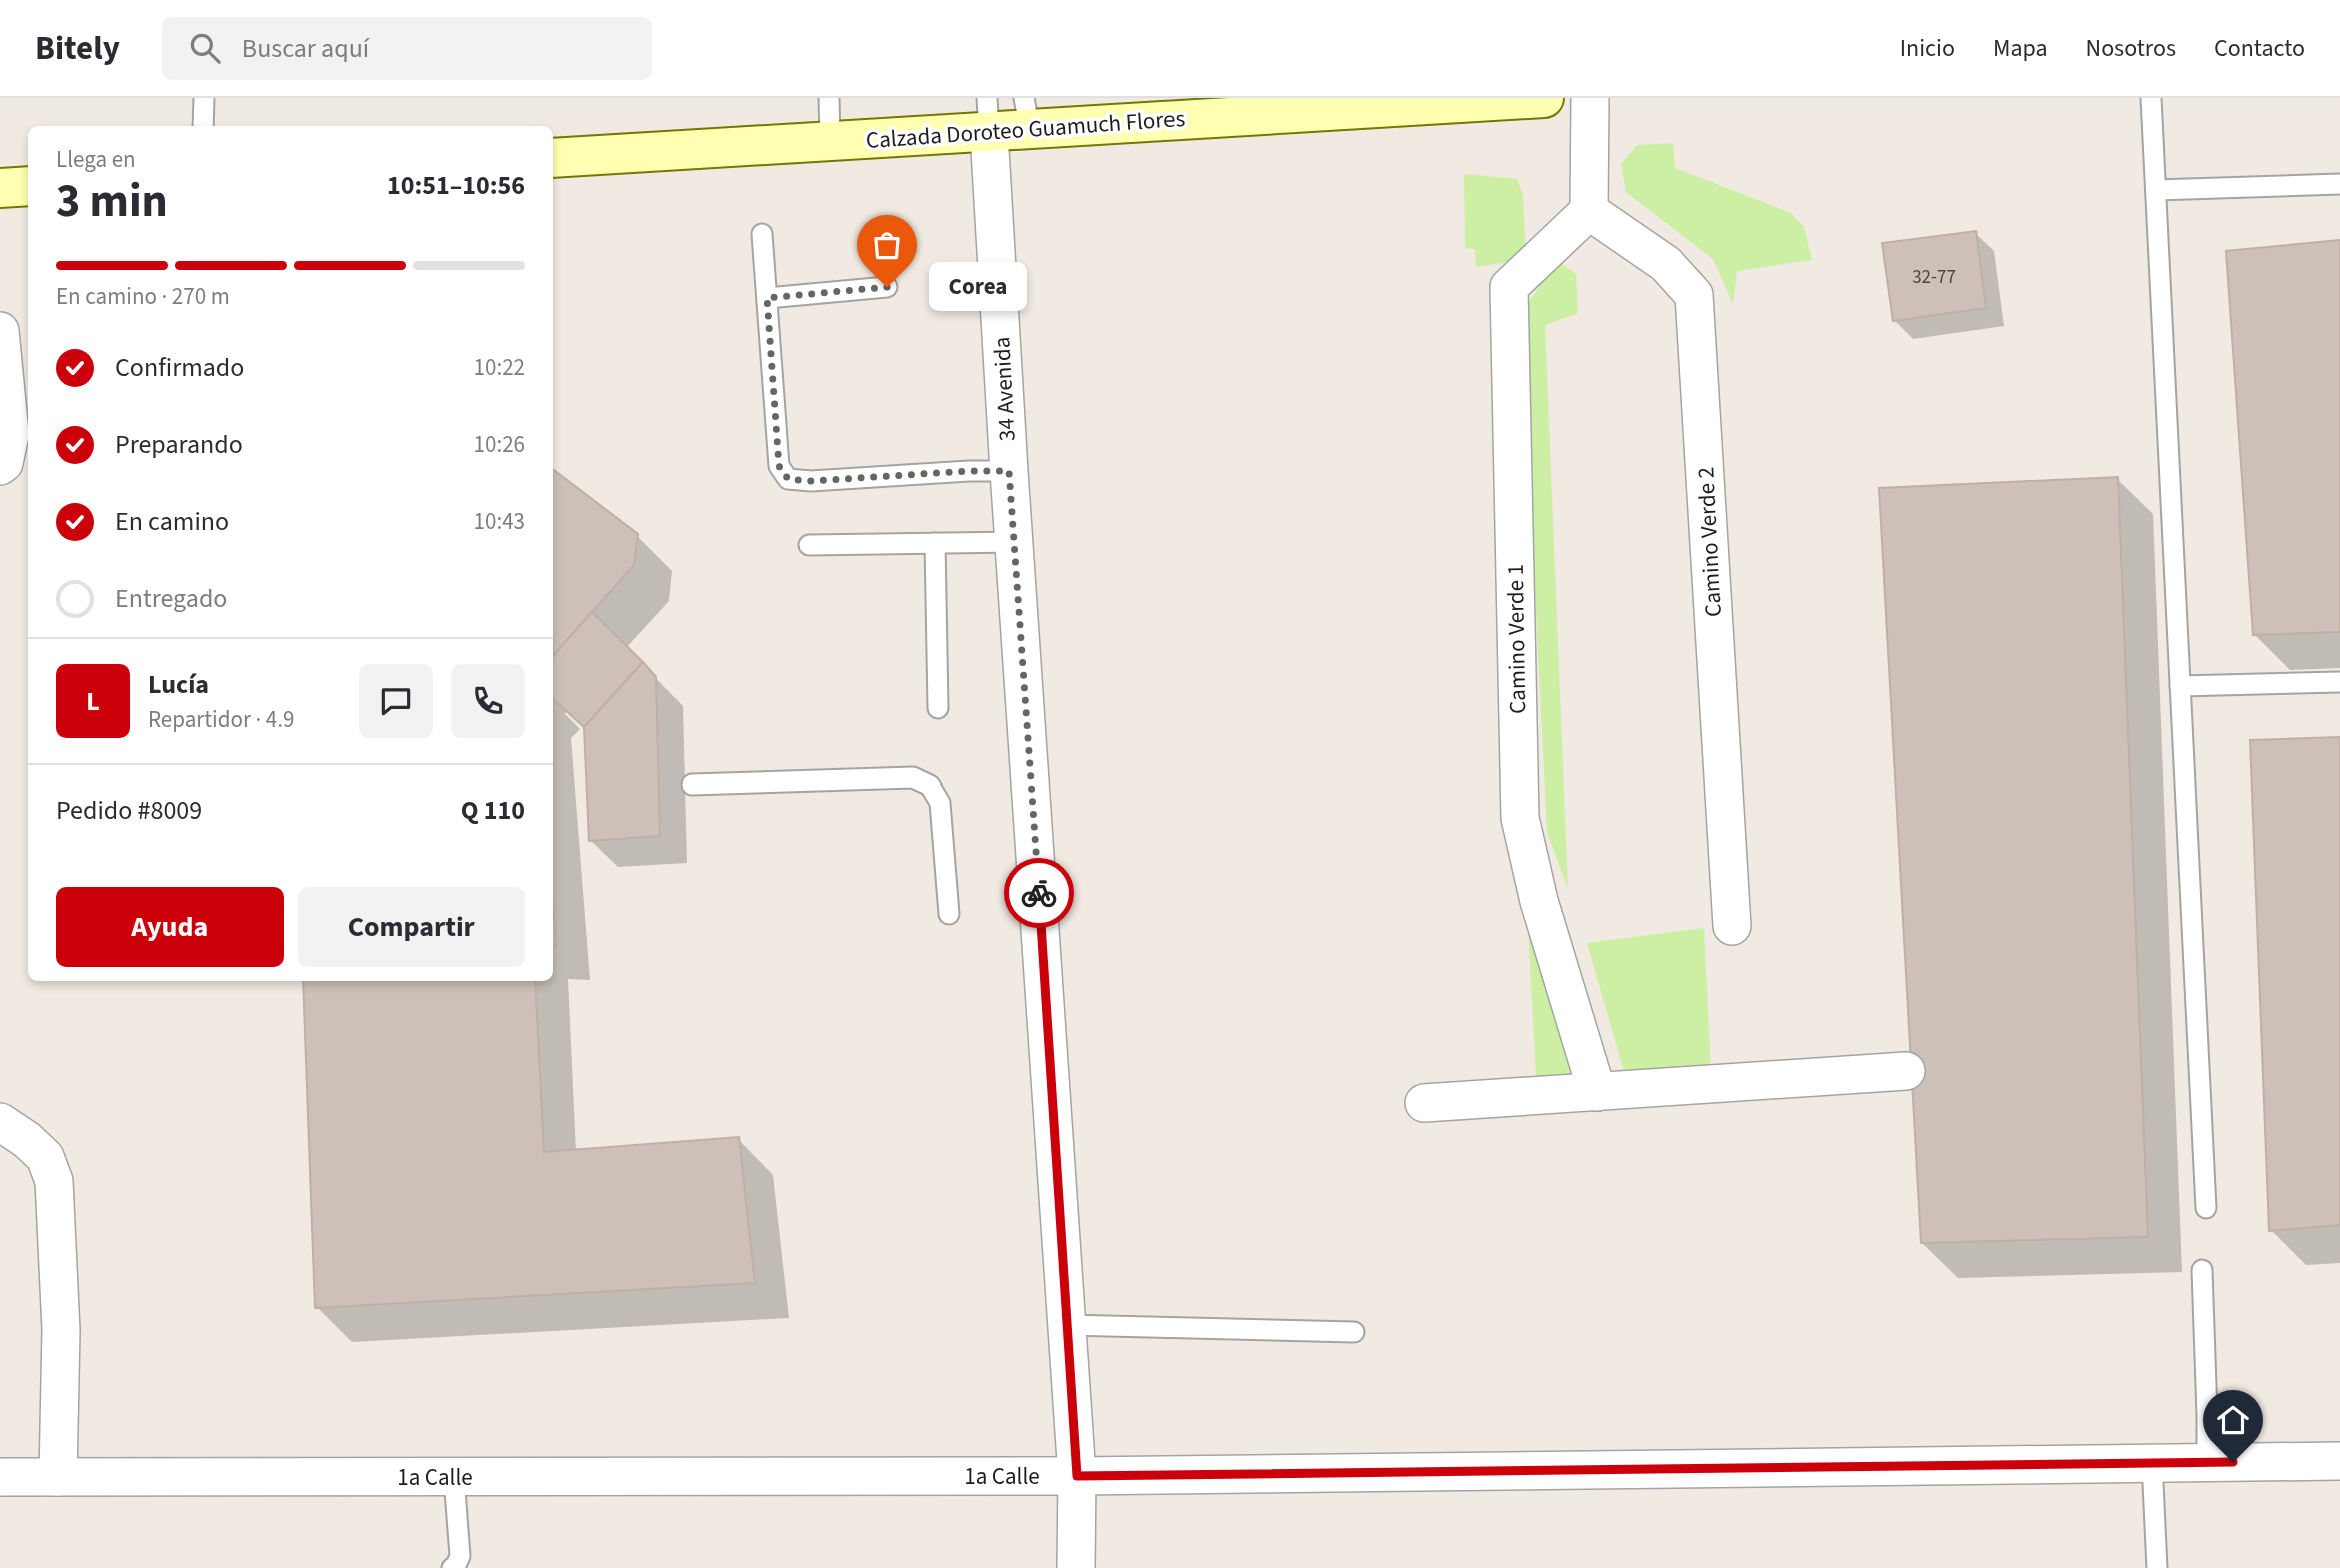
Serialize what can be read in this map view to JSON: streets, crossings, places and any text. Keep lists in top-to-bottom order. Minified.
{"streets":{"main road":["Calzada Doroteo Guamuch Flores"],"street":["34 Avenida","Camino Verde 2","Camino Verde 1","1a Calle"]},"crossings":[["Calzada Doroteo Guamuch Flores","34 Avenida"],["34 Avenida","1a Calle"],["Camino Verde 2","Camino Verde 1"]],"places":["Corea"],"house_numbers":["32-77"],"page":{"header":"Bitely","search":"Buscar aquí","nav":["Inicio","Mapa","Nosotros","Contacto"],"heading":["3 min","Llega en","10:51–10:56"],"panel":["Lucía","Repartidor · 4.9","Pedido #8009","Q 110"],"bar":"En camino · 270 m","bubble":"Corea","list":[["Confirmado","10:22"],["Preparando","10:26"],["En camino","10:43"],"Entregado"],"round":"L","buttons":["Ayuda","Compartir"]}}
